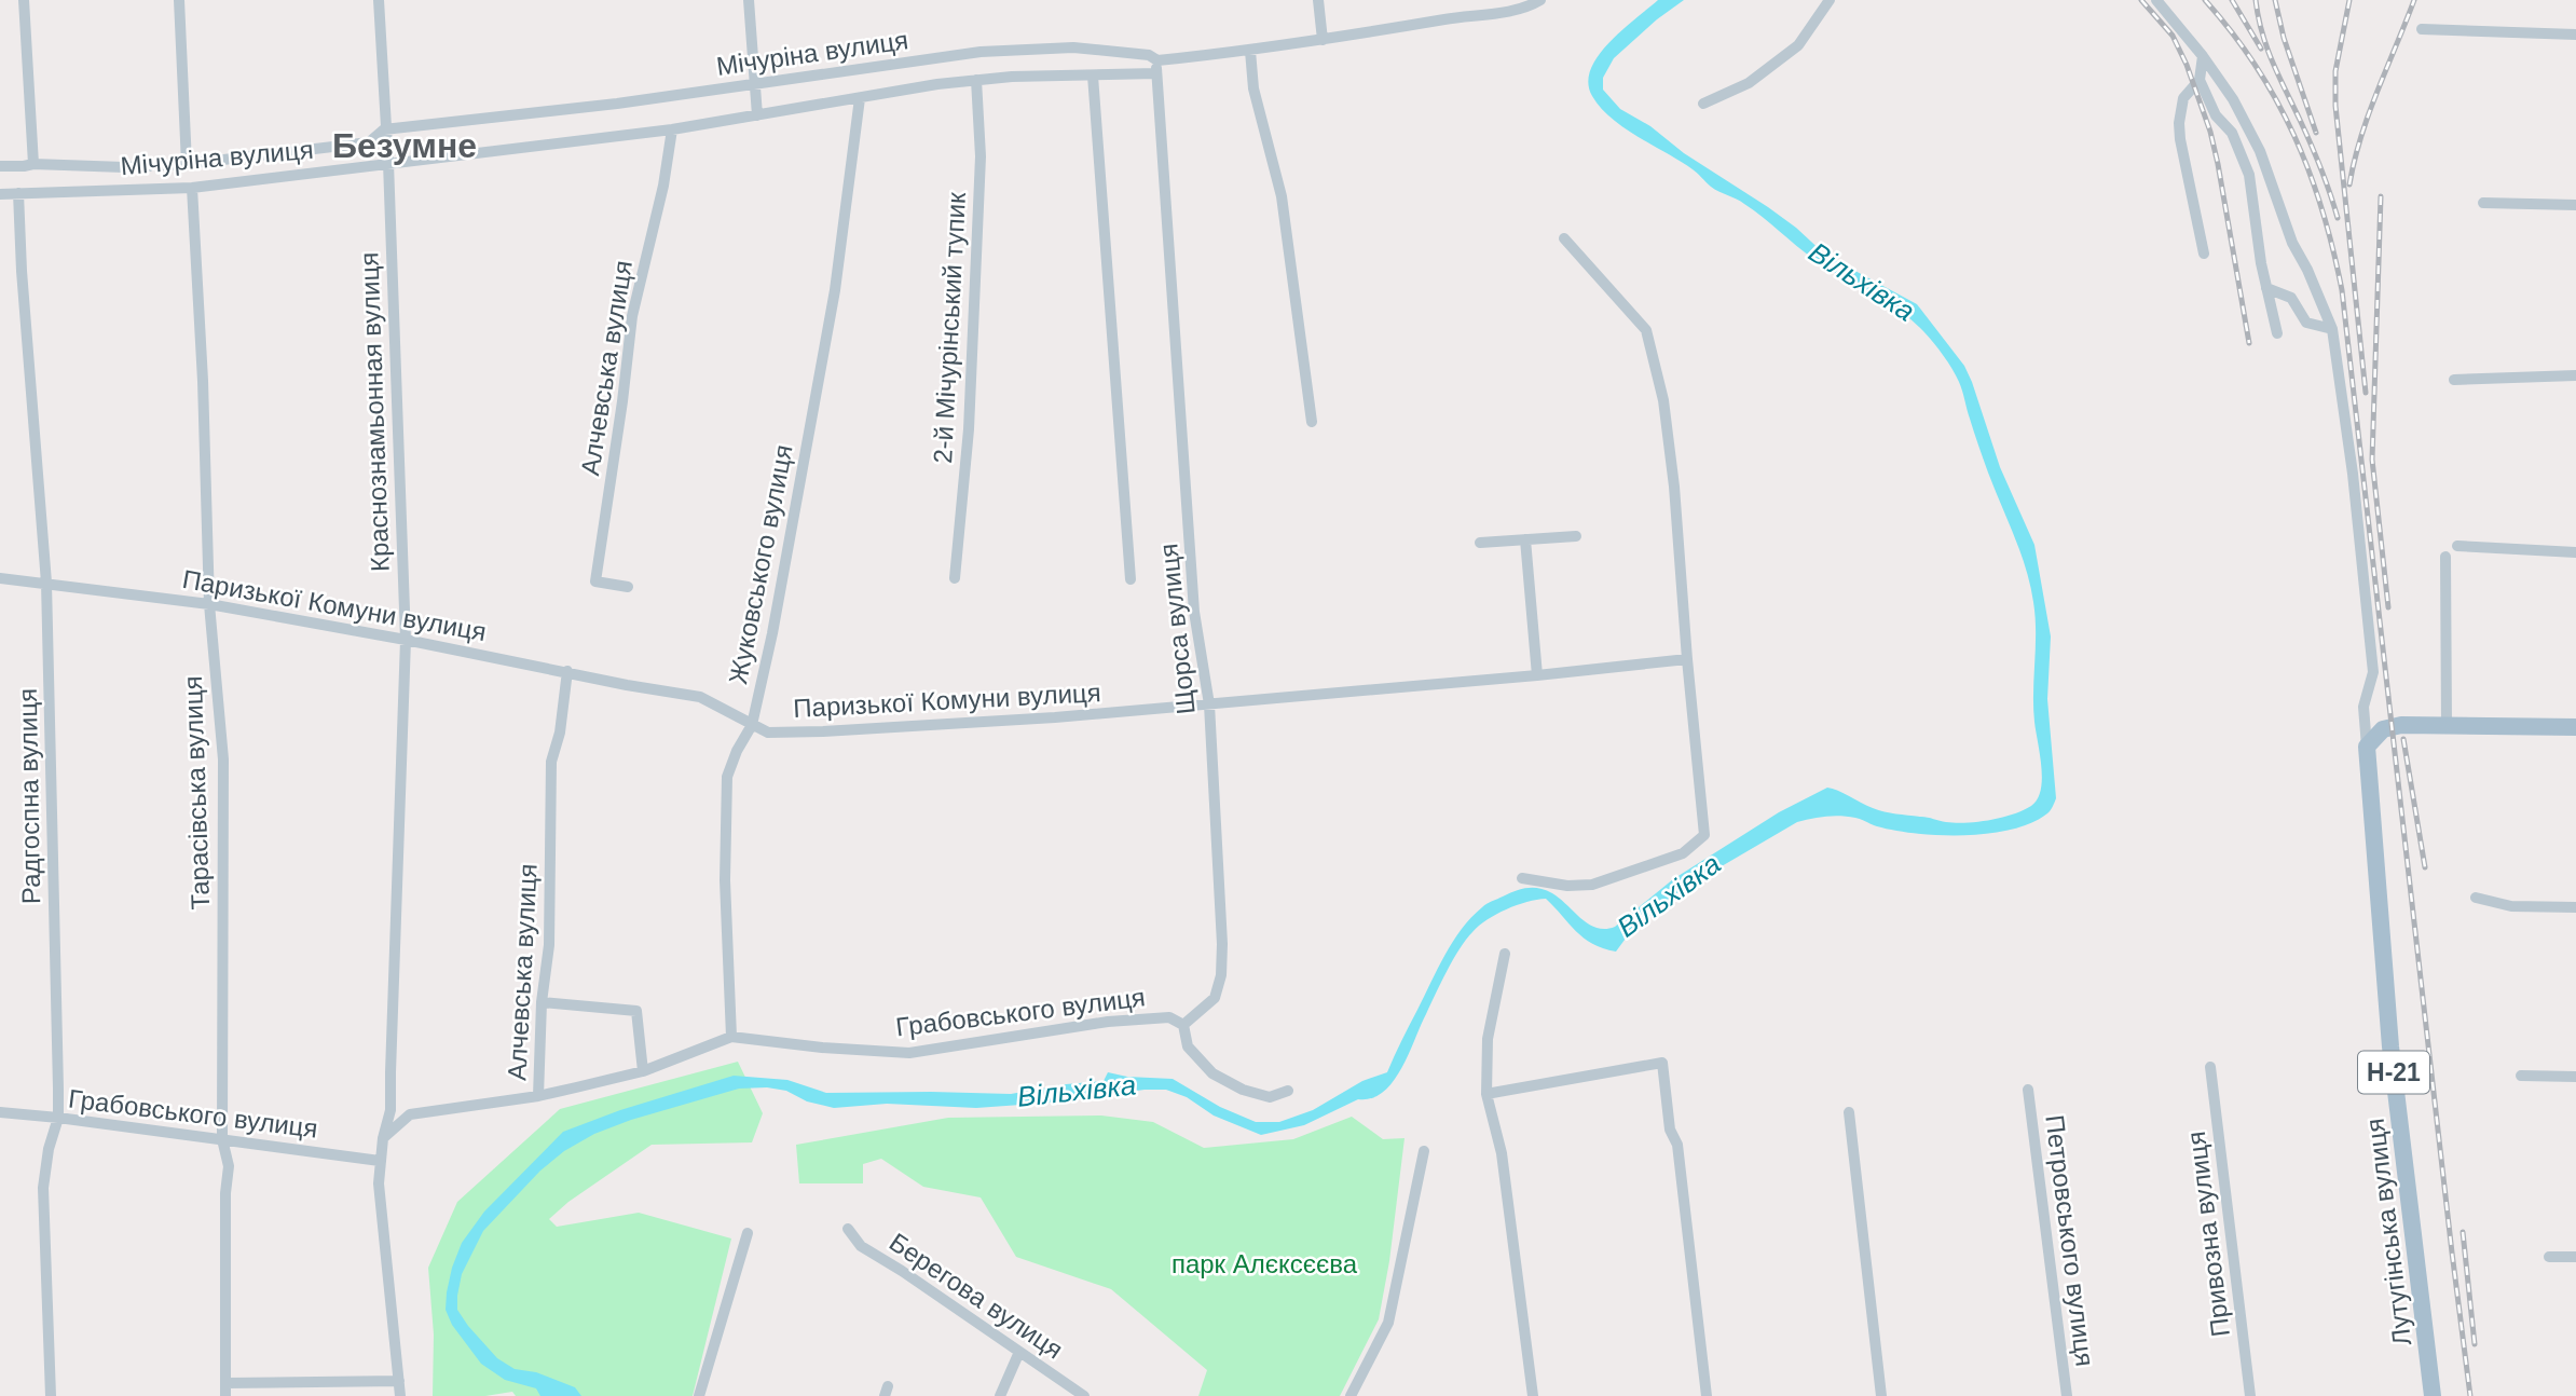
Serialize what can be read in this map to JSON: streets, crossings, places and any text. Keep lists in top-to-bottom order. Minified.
{"streets":{"main road":["Н-21","Лутугінська вулиця"],"street":["Мічуріна вулиця","2-й Мічурінський тупик","Алчевська вулиця","Краснознамьонная вулиця","Жуковського вулиця","Паризької Комуни вулиця","Щорса вулиця","Тарасівська вулиця","Радгоспна вулиця","Грабовського вулиця","Привозна вулиця","Петровського вулиця","Берегова вулиця"]},"crossings":[["Мічуріна вулиця","2-й Мічурінський тупик"],["Мічуріна вулиця","Алчевська вулиця"],["Мічуріна вулиця","Краснознамьонная вулиця"],["Мічуріна вулиця","Жуковського вулиця"],["Мічуріна вулиця","Щорса вулиця"],["Мічуріна вулиця","Тарасівська вулиця"],["Мічуріна вулиця","Радгоспна вулиця"],["Алчевська вулиця","Паризької Комуни вулиця"],["Алчевська вулиця","Грабовського вулиця"],["Краснознамьонная вулиця","Паризької Комуни вулиця"],["Краснознамьонная вулиця","Грабовського вулиця"],["Жуковського вулиця","Паризької Комуни вулиця"],["Жуковського вулиця","Грабовського вулиця"],["Паризької Комуни вулиця","Щорса вулиця"],["Паризької Комуни вулиця","Тарасівська вулиця"],["Паризької Комуни вулиця","Радгоспна вулиця"],["Щорса вулиця","Грабовського вулиця"],["Тарасівська вулиця","Грабовського вулиця"],["Радгоспна вулиця","Грабовського вулиця"]],"districts":["Безумне"],"water":["Вільхівка"],"parks":["парк Алєксєєва"]}
